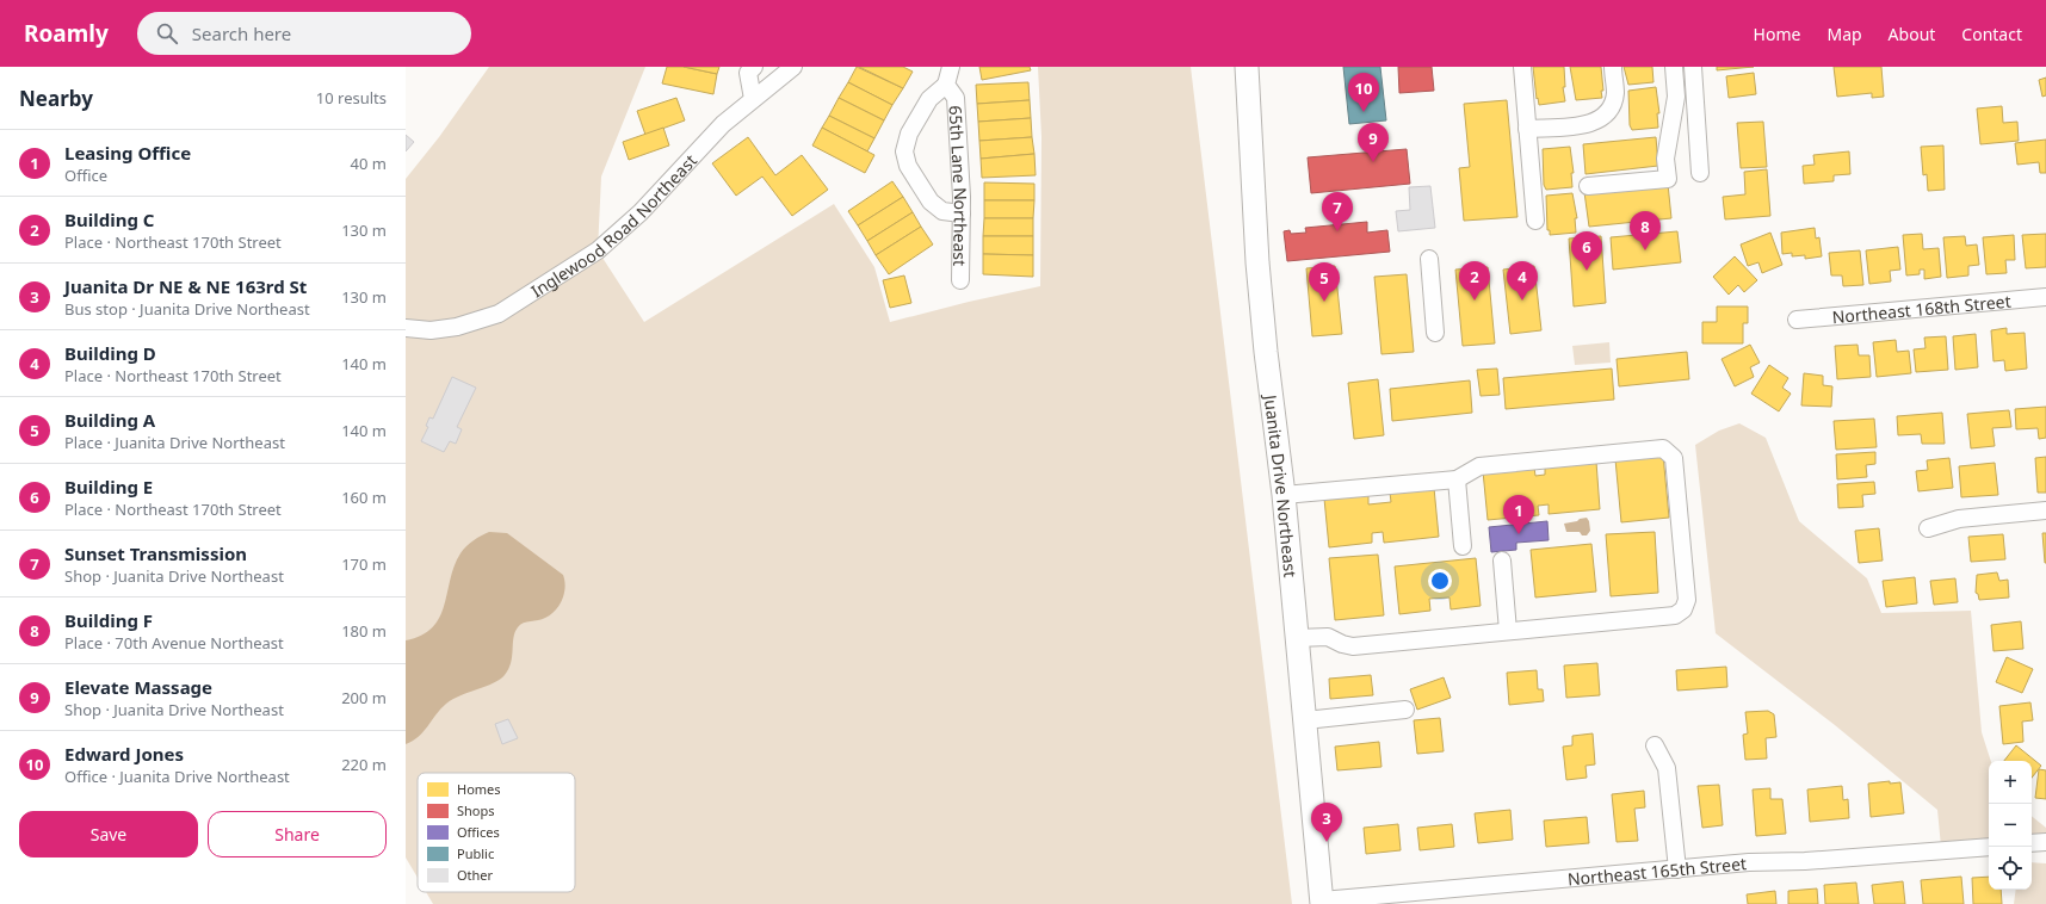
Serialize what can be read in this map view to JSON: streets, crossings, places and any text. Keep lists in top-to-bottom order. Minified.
{"streets":{"main road":["Juanita Drive Northeast"],"street":["65th Lane Northeast","Inglewood Road Northeast","Northeast 168th Street","Northeast 165th Street"]},"crossings":[["Juanita Drive Northeast","Northeast 165th Street"]],"legend":["Homes","Shops","Offices","Public","Other"],"page":{"header":"Roamly","search":"Search here","nav":["Home","Map","About","Contact"],"heading":["Nearby","10 results"],"pins":["10","9","7","8","6","2","4","5","1","3"],"list":[{"mark":"1","name":"Leasing Office","note":"Office","value":"40 m"},{"mark":"2","name":"Building C","note":"Place · Northeast 170th Street","value":"130 m"},{"mark":"3","name":"Juanita Dr NE & NE 163rd St","note":"Bus stop · Juanita Drive Northeast","value":"130 m"},{"mark":"4","name":"Building D","note":"Place · Northeast 170th Street","value":"140 m"},{"mark":"5","name":"Building A","note":"Place · Juanita Drive Northeast","value":"140 m"},{"mark":"6","name":"Building E","note":"Place · Northeast 170th Street","value":"160 m"},{"mark":"7","name":"Sunset Transmission","note":"Shop · Juanita Drive Northeast","value":"170 m"},{"mark":"8","name":"Building F","note":"Place · 70th Avenue Northeast","value":"180 m"},{"mark":"9","name":"Elevate Massage","note":"Shop · Juanita Drive Northeast","value":"200 m"},{"mark":"10","name":"Edward Jones","note":"Office · Juanita Drive Northeast","value":"220 m"}],"map_buttons":["+","−"],"buttons":["Save","Share"]}}
